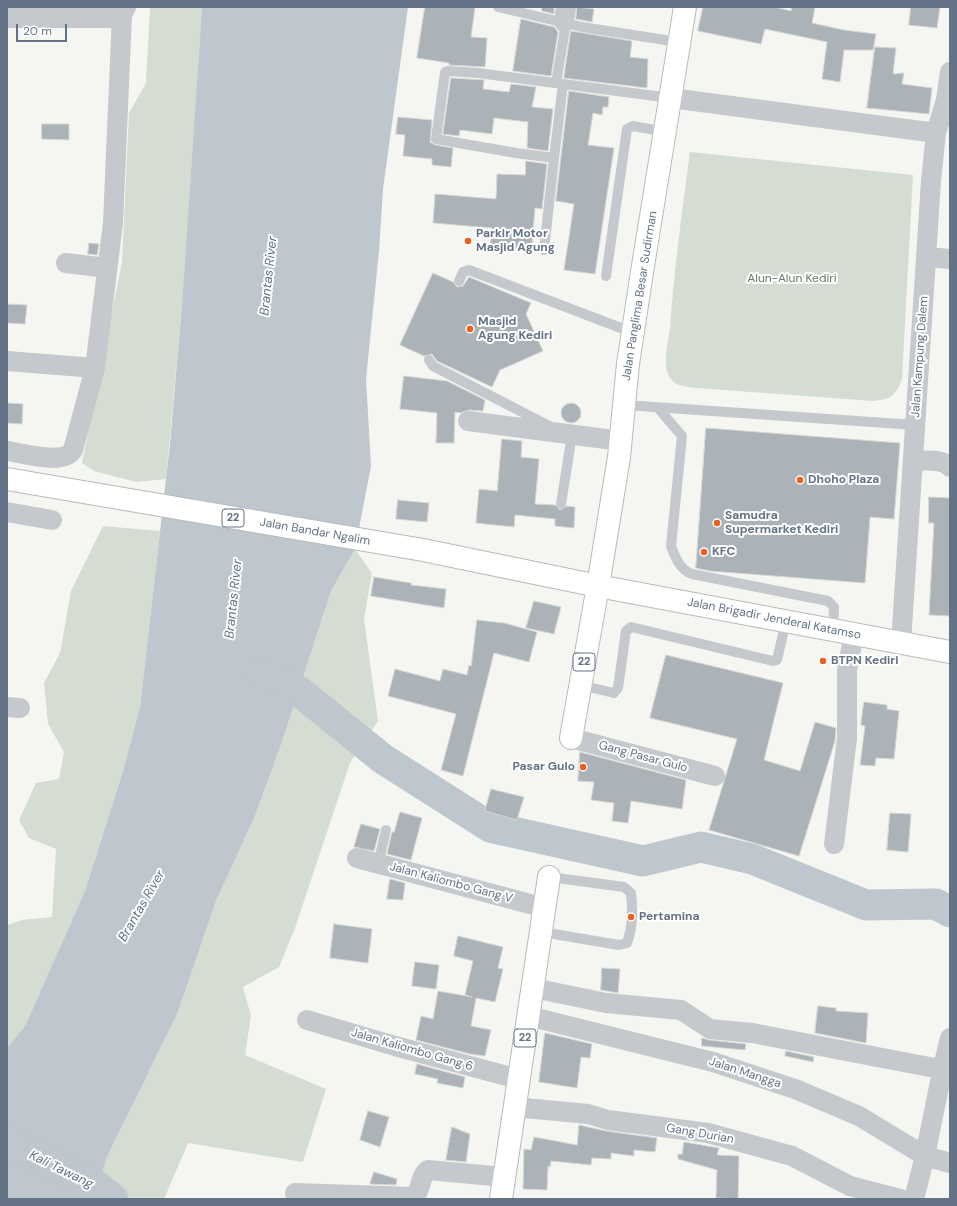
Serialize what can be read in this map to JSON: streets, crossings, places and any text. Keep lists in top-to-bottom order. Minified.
{"streets":{"main road":["Jalan Panglima Besar Sudirman","22","Jalan Bandar Ngalim","Jalan Brigadir Jenderal Katamso"],"street":["Jalan Kampung Dalem","Gang Pasar Gulo","Jalan Kaliombo Gang V","Jalan Kaliombo Gang 6","Jalan Mangga","Gang Durian"]},"crossings":[["Jalan Panglima Besar Sudirman","22"],["Jalan Panglima Besar Sudirman","Jalan Bandar Ngalim"],["Jalan Panglima Besar Sudirman","Jalan Brigadir Jenderal Katamso"],["Jalan Kampung Dalem","Jalan Brigadir Jenderal Katamso"],["22","Jalan Bandar Ngalim"],["22","Jalan Brigadir Jenderal Katamso"],["22","Gang Pasar Gulo"],["22","Jalan Kaliombo Gang V"],["22","Jalan Kaliombo Gang 6"],["22","Jalan Mangga"],["22","Gang Durian"],["Jalan Bandar Ngalim","Jalan Brigadir Jenderal Katamso"]],"water":["Brantas River","Kali Tawang"],"parks":["Alun-Alun Kediri"],"places":["Parkir Motor Masjid Agung","Masjid Agung Kediri","Dhoho Plaza","Samudra Supermarket Kediri","KFC","BTPN Kediri","Pasar Gulo","Pertamina"],"scale_bar":"20 m"}
